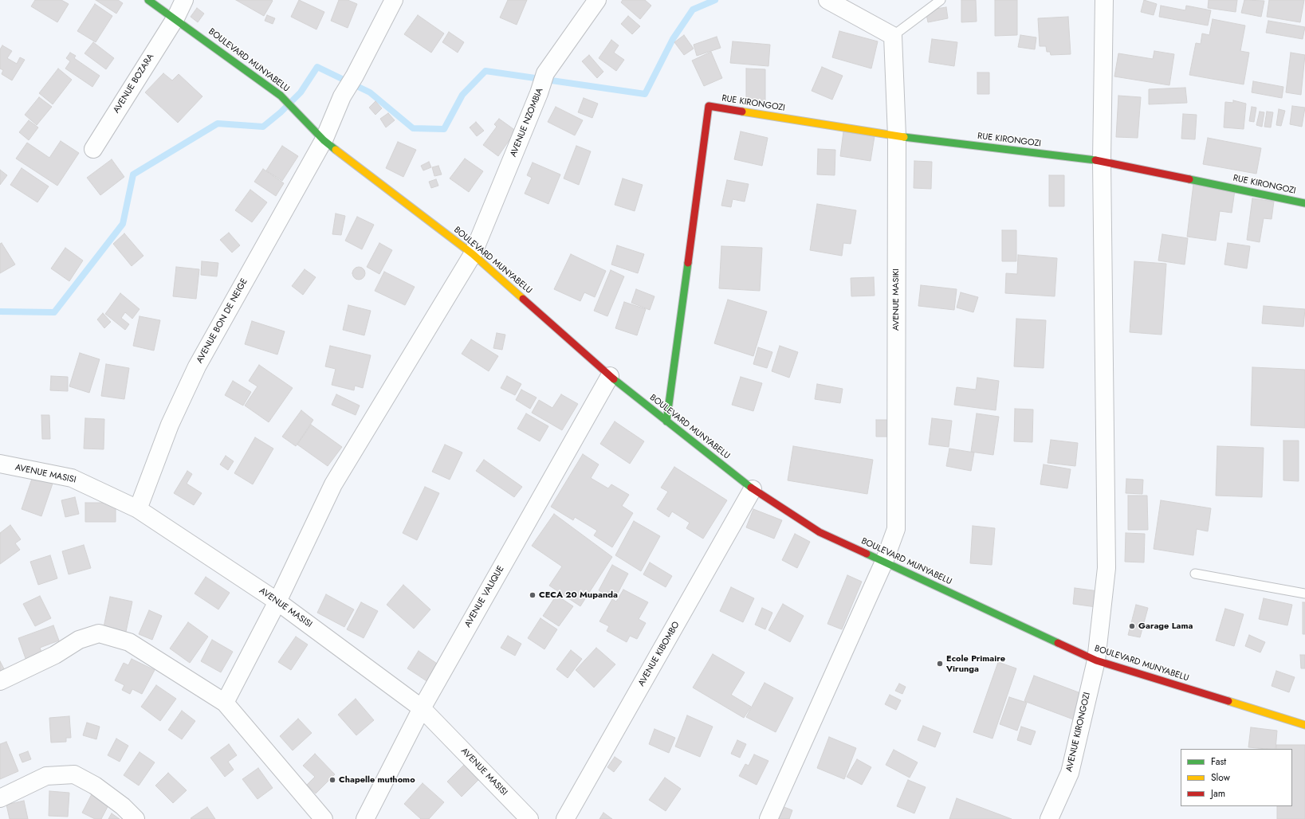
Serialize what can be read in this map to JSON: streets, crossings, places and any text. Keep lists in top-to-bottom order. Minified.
{"streets":{"street":["BOULEVARD MUNYABELU","AVENUE BOZARA","RUE KIRONGOZI","AVENUE NZOMBIA","AVENUE MASIKI","AVENUE BON DE NEIGE","AVENUE MASISI","AVENUE VALIQUE","AVENUE KIBOMBO","AVENUE KIRONGOZI"]},"crossings":[["BOULEVARD MUNYABELU","AVENUE BOZARA"],["BOULEVARD MUNYABELU","RUE KIRONGOZI"],["BOULEVARD MUNYABELU","AVENUE NZOMBIA"],["BOULEVARD MUNYABELU","AVENUE MASIKI"],["BOULEVARD MUNYABELU","AVENUE BON DE NEIGE"],["BOULEVARD MUNYABELU","AVENUE VALIQUE"],["BOULEVARD MUNYABELU","AVENUE KIBOMBO"],["BOULEVARD MUNYABELU","AVENUE KIRONGOZI"],["RUE KIRONGOZI","AVENUE MASIKI"],["RUE KIRONGOZI","AVENUE KIRONGOZI"],["AVENUE NZOMBIA","AVENUE MASISI"],["AVENUE BON DE NEIGE","AVENUE MASISI"],["AVENUE MASISI","AVENUE VALIQUE"]],"places":["CECA 20 Mupanda","Garage Lama","Ecole Primaire Virunga","Chapelle muthomo"],"legend":["Fast","Slow","Jam"]}
